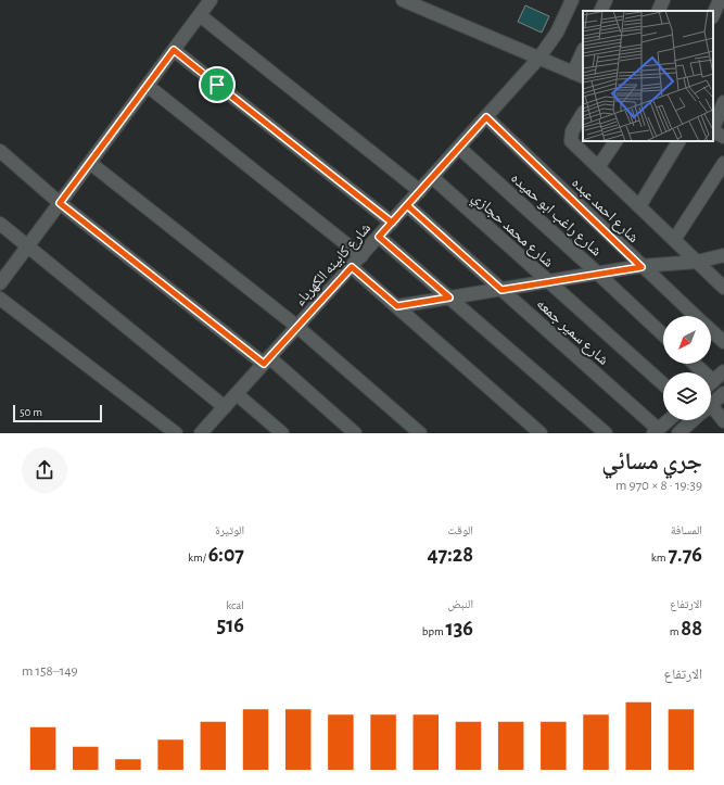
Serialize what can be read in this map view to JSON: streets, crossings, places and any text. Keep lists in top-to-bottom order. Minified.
{"streets":{"street":["شارع احمد عبده","شارع راغب ابو حميده","شارع محمد حجازي","شارع كابينه الكهرباء","شارع سمير جمعه"]},"crossings":[["شارع احمد عبده","شارع كابينه الكهرباء"],["شارع راغب ابو حميده","شارع كابينه الكهرباء"],["شارع محمد حجازي","شارع كابينه الكهرباء"],["شارع كابينه الكهرباء","شارع سمير جمعه"]],"scale_bar":"50 m","north":"bottom left","page":{"scale":"50 m","heading":["جري مسائي","19:39 · 8 × 970 m"],"stats":[["المسافة","7.76 km"],["الوقت","47:28"],["الوتيرة","6:07 /km"],["الارتفاع","88 m"],["النبض","136 bpm"],["kcal","516"]],"chart":["الارتفاع","149–158 m"]}}
